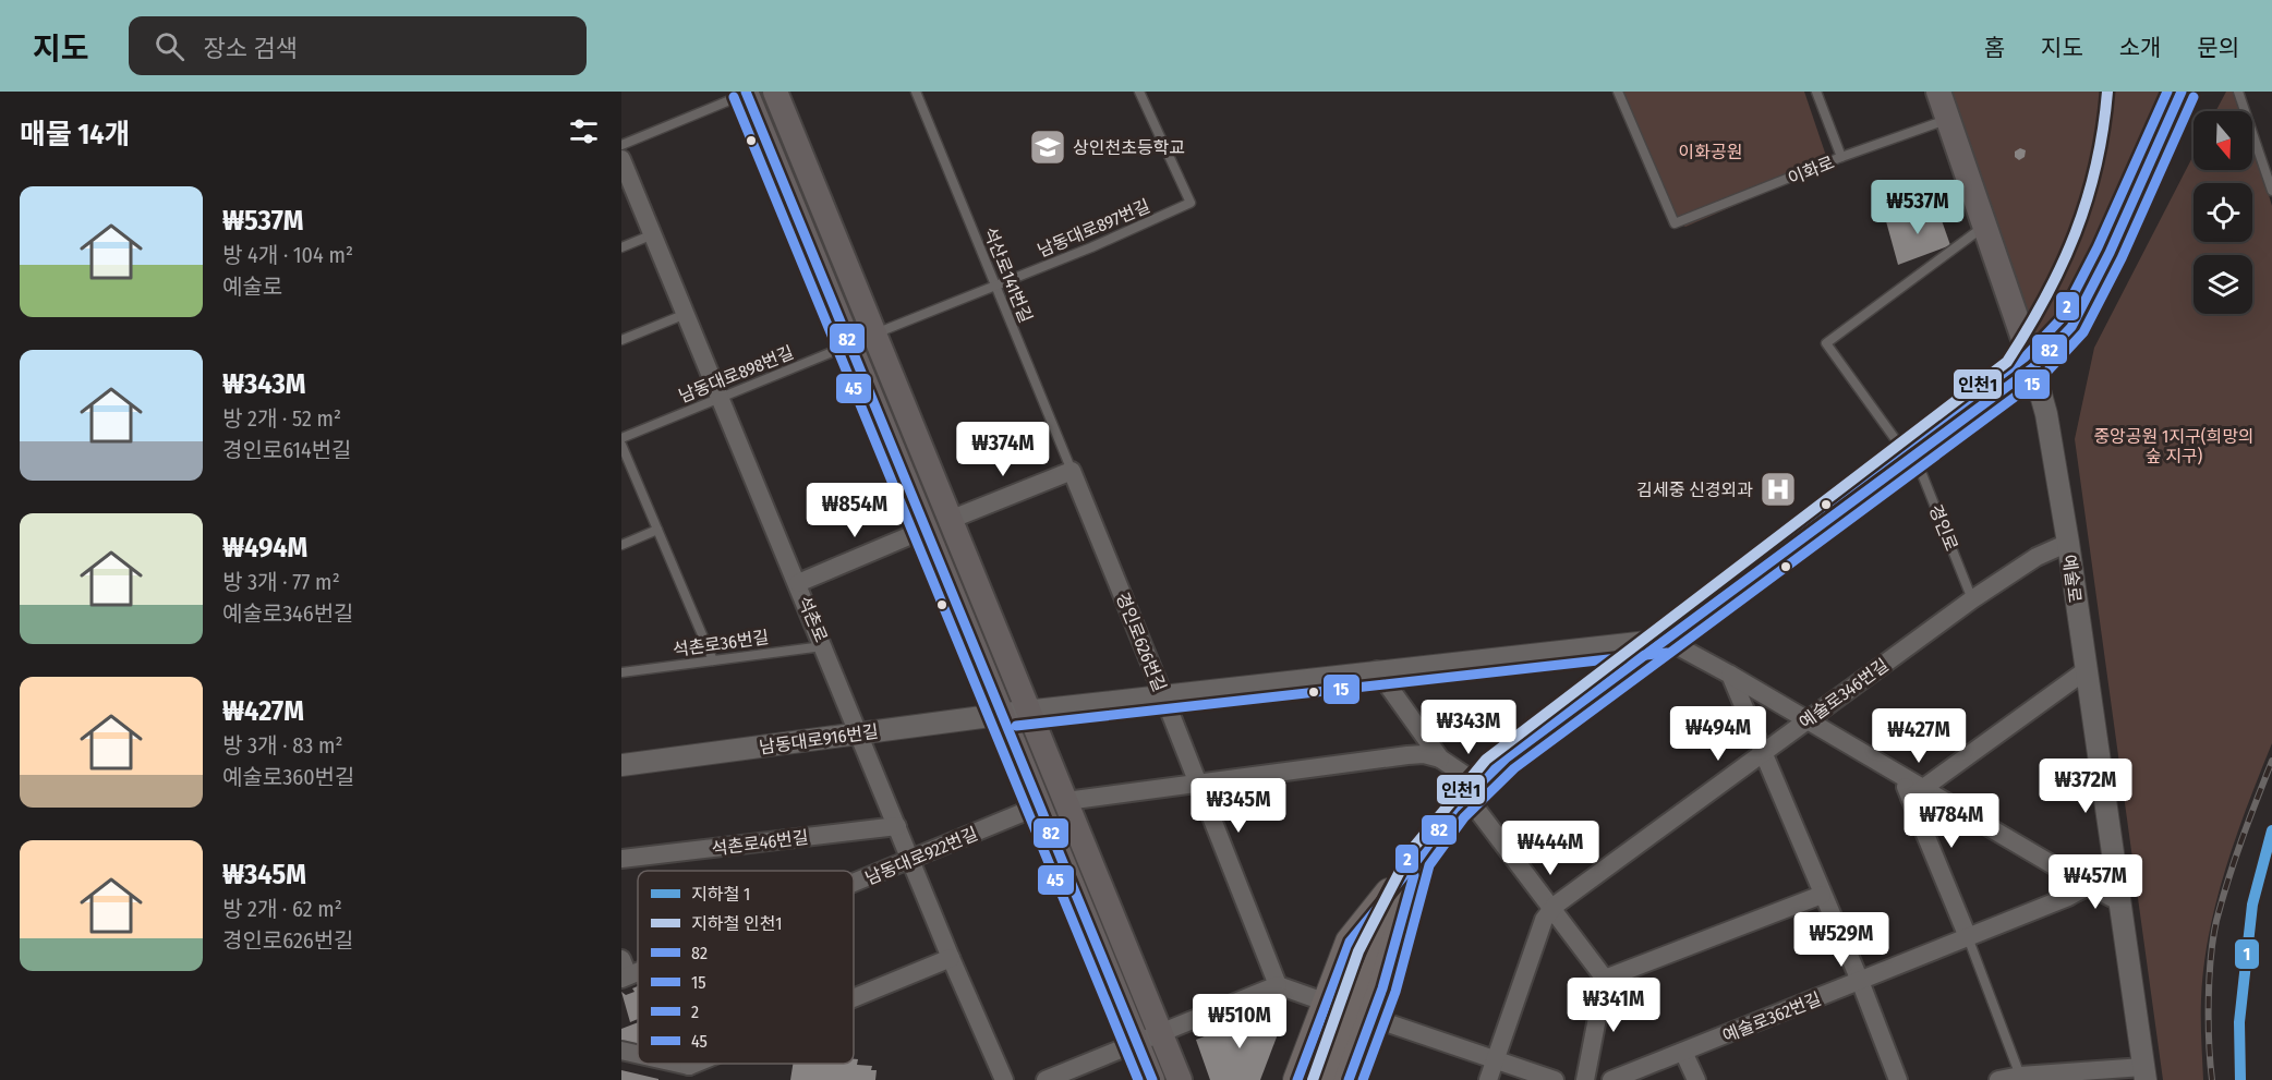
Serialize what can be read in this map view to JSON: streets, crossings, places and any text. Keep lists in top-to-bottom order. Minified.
{"streets":{"main road":["예술로"],"street":["석촌로","경인로626번길","예술로346번길","남동대로916번길","석촌로46번길","남동대로922번길","예술로362번길"],"lane":["이화로","남동대로897번길","석산로141번길","남동대로898번길","경인로","석촌로36번길"]},"crossings":[["이화로","예술로"],["남동대로897번길","석산로141번길"],["남동대로897번길","남동대로898번길"],["석산로141번길","경인로626번길"],["남동대로898번길","석촌로"],["경인로","예술로"],["경인로","예술로346번길"],["예술로","예술로346번길"],["예술로","예술로362번길"],["석촌로","석촌로36번길"],["석촌로","남동대로916번길"],["석촌로","석촌로46번길"],["석촌로","남동대로922번길"],["경인로626번길","남동대로916번길"]],"parks":["이화공원","중앙공원 1지구(희망의 숲 지구)"],"places":{"school or university":["상인천초등학교"],"hospital":["김세중 신경외과"]},"lines":["metro line 인천1","transit line 82","transit line 2","transit line 15","transit line 45","metro line 1"],"legend":["지하철 1","지하철 인천1","82","15","2","45"],"north":"bottom","page":{"header":"지도","search":"장소 검색","nav":["홈","지도","소개","문의"],"heading":"매물 14개","list":[{"name":"₩537M","note":"방 4개 · 104 m² · 예술로"},{"name":"₩343M","note":"방 2개 · 52 m² · 경인로614번길"},{"name":"₩494M","note":"방 3개 · 77 m² · 예술로346번길"},{"name":"₩427M","note":"방 3개 · 83 m² · 예술로360번길"},{"name":"₩345M","note":"방 2개 · 62 m² · 경인로626번길"}],"price":["₩537M","₩374M","₩854M","₩343M","₩494M","₩427M","₩372M","₩345M","₩784M","₩444M","₩457M","₩529M","₩341M","₩510M"]}}
